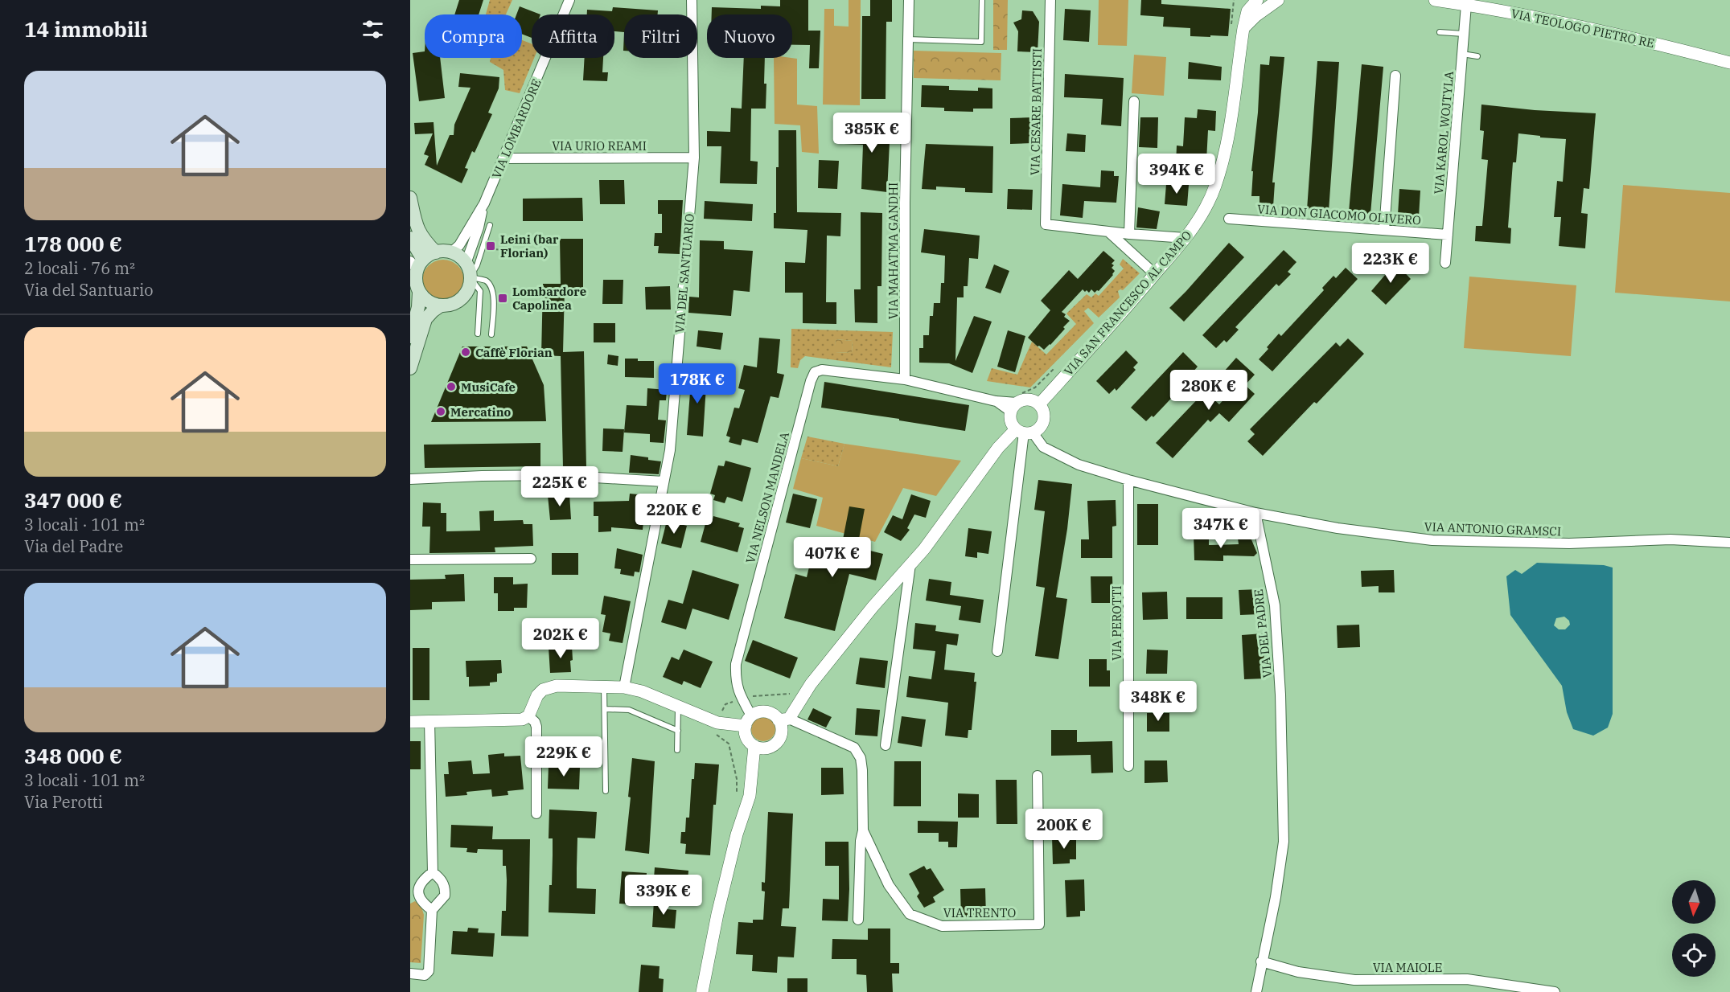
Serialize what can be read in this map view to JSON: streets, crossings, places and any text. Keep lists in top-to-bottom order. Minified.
{"streets":{"street":["VIA TEOLOGO PIETRO RE","VIA CESARE BATTISTI","VIA LOMBARDORE","VIA KAROL WOJTYLA","VIA URIO REAMI","VIA DON GIACOMO OLIVERO","VIA MAHATMA GANDHI","VIA DEL SANTUARIO","VIA SAN FRANCESCO AL CAMPO","VIA NELSON MANDELA","VIA ANTONIO GRAMSCI","VIA PEROTTI","VIA DEL PADRE","VIA TRENTO","VIA MAIOLE"]},"crossings":[["VIA TEOLOGO PIETRO RE","VIA KAROL WOJTYLA"],["VIA LOMBARDORE","VIA URIO REAMI"],["VIA KAROL WOJTYLA","VIA DON GIACOMO OLIVERO"],["VIA URIO REAMI","VIA DEL SANTUARIO"],["VIA MAHATMA GANDHI","VIA NELSON MANDELA"],["VIA NELSON MANDELA","VIA TRENTO"],["VIA ANTONIO GRAMSCI","VIA DEL PADRE"],["VIA DEL PADRE","VIA MAIOLE"]],"places":{"transit":["Leini (bar Florian)","Lombardore Capolinea"],"other":["Caffè Florian","MusiCafe","Mercatino"]},"north":"bottom","page":{"heading":"14 immobili","chip":["Compra","Affitta","Filtri","Nuovo"],"list":[{"name":"178 000 €","note":"2 locali · 76 m² · Via del Santuario"},{"name":"347 000 €","note":"3 locali · 101 m² · Via del Padre"},{"name":"348 000 €","note":"3 locali · 101 m² · Via Perotti"}],"price":["385K €","394K €","223K €","178K €","280K €","225K €","220K €","347K €","407K €","202K €","348K €","229K €","200K €","339K €"]}}
